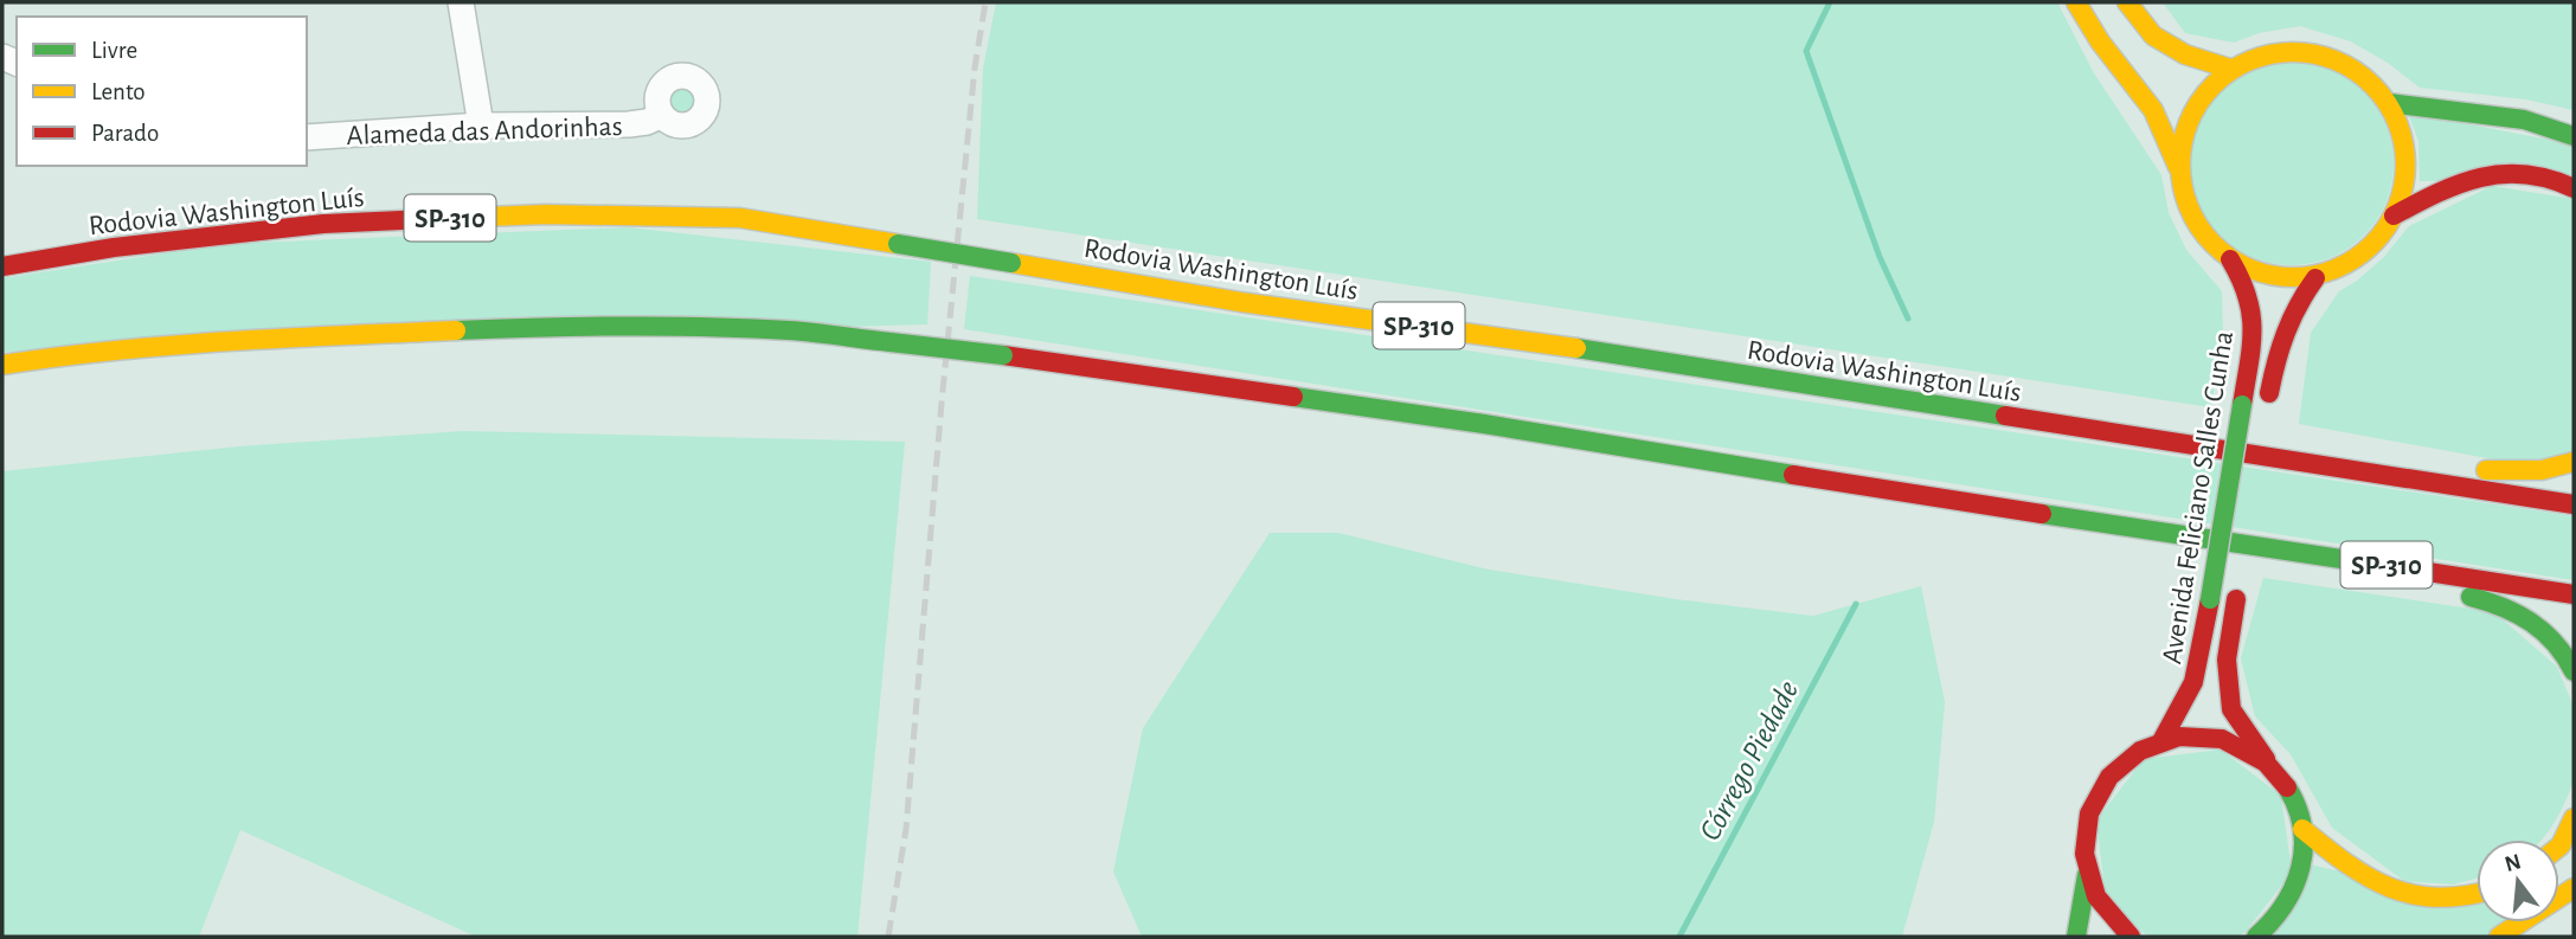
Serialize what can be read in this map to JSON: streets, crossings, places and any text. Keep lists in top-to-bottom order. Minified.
{"streets":{"main road":["Rodovia Washington Luís","SP-310","Avenida Feliciano Salles Cunha"],"street":["Alameda das Andorinhas"]},"water":["Córrego Piedade"],"legend":["Livre","Lento","Parado"],"north":"top"}
